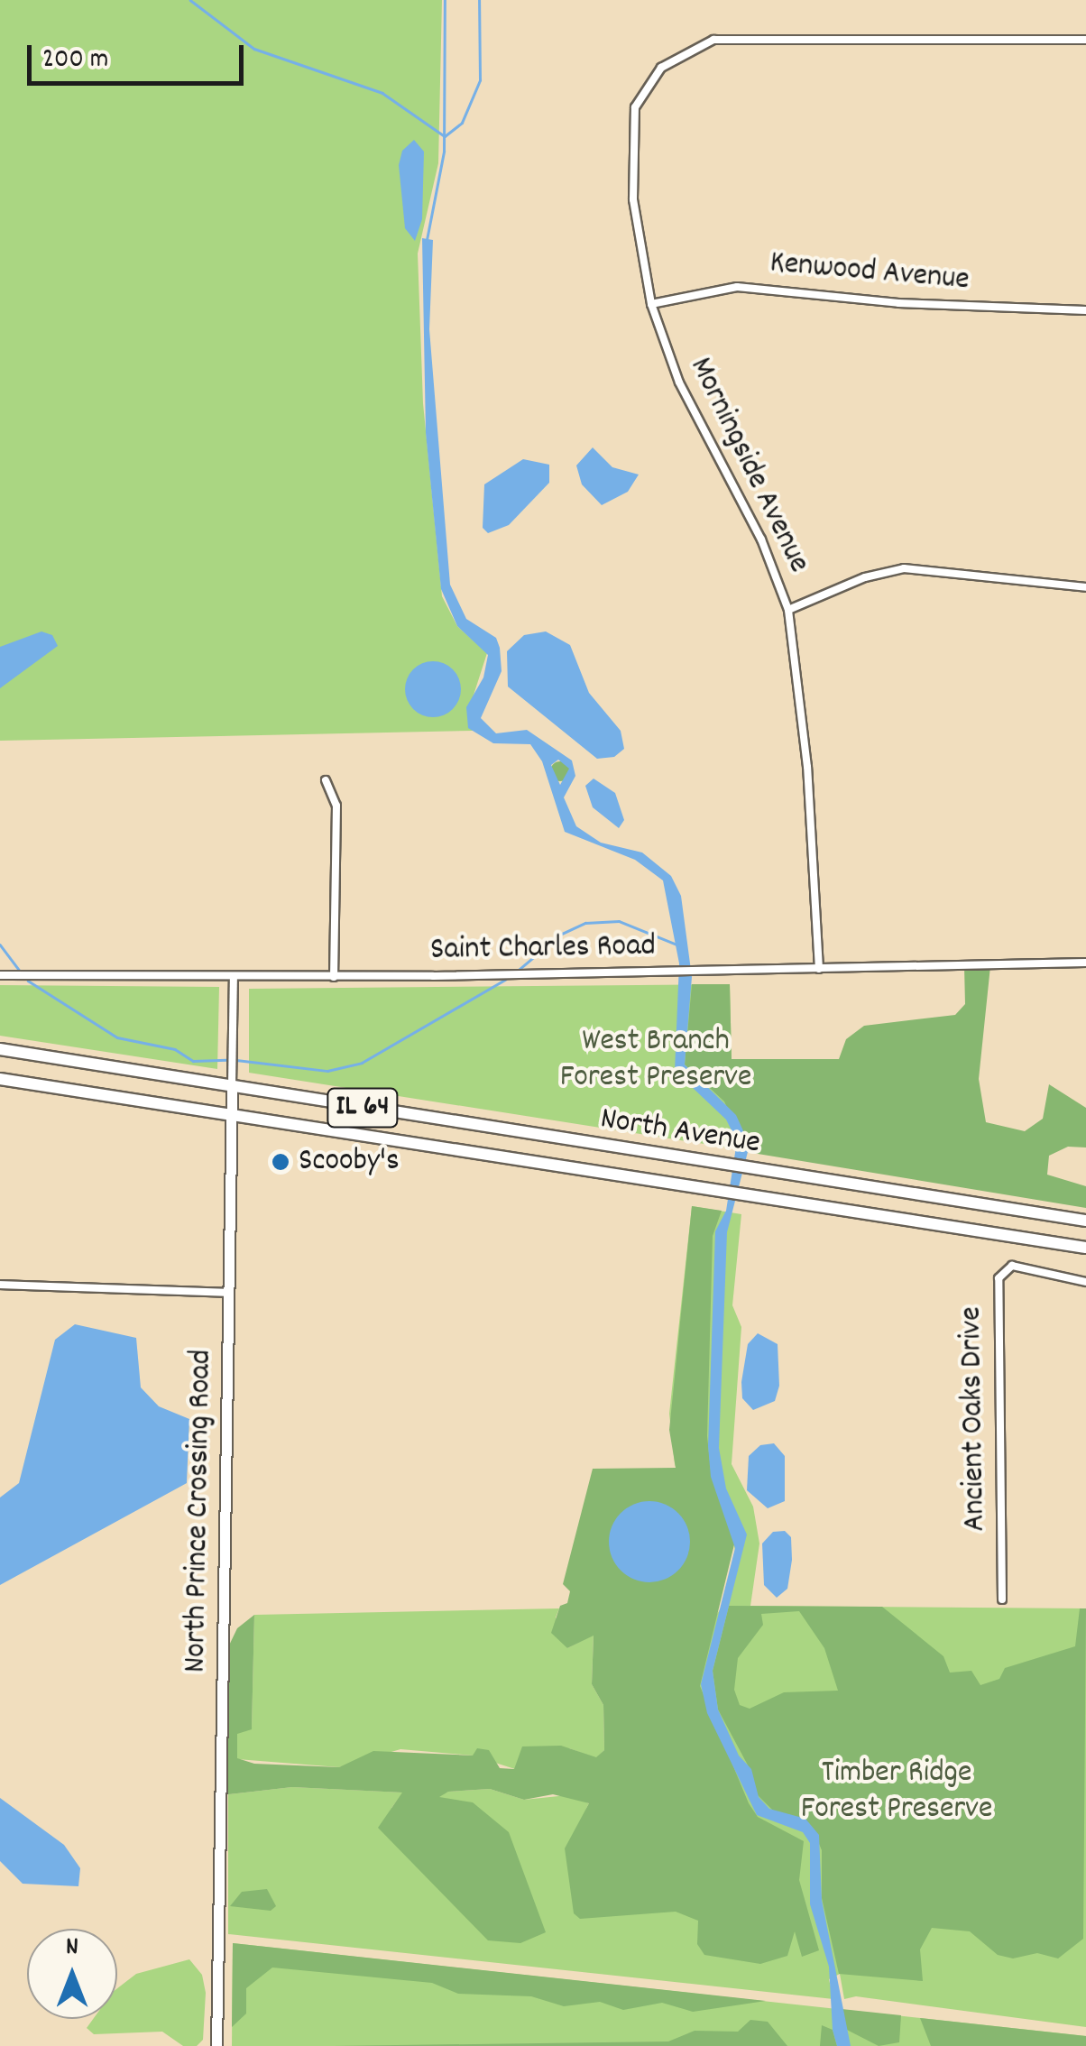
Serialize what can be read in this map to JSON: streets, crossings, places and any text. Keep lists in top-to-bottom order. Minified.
{"streets":{"main road":["IL 64","North Avenue"],"street":["Kenwood Avenue","Morningside Avenue","Saint Charles Road","Ancient Oaks Drive","North Prince Crossing Road"]},"crossings":[["Kenwood Avenue","Morningside Avenue"],["Morningside Avenue","Saint Charles Road"],["Saint Charles Road","North Prince Crossing Road"],["North Avenue","North Prince Crossing Road"]],"parks":["West Branch Forest Preserve","Timber Ridge Forest Preserve"],"places":["Scooby's"],"scale_bar":"200 m","north":"top"}
